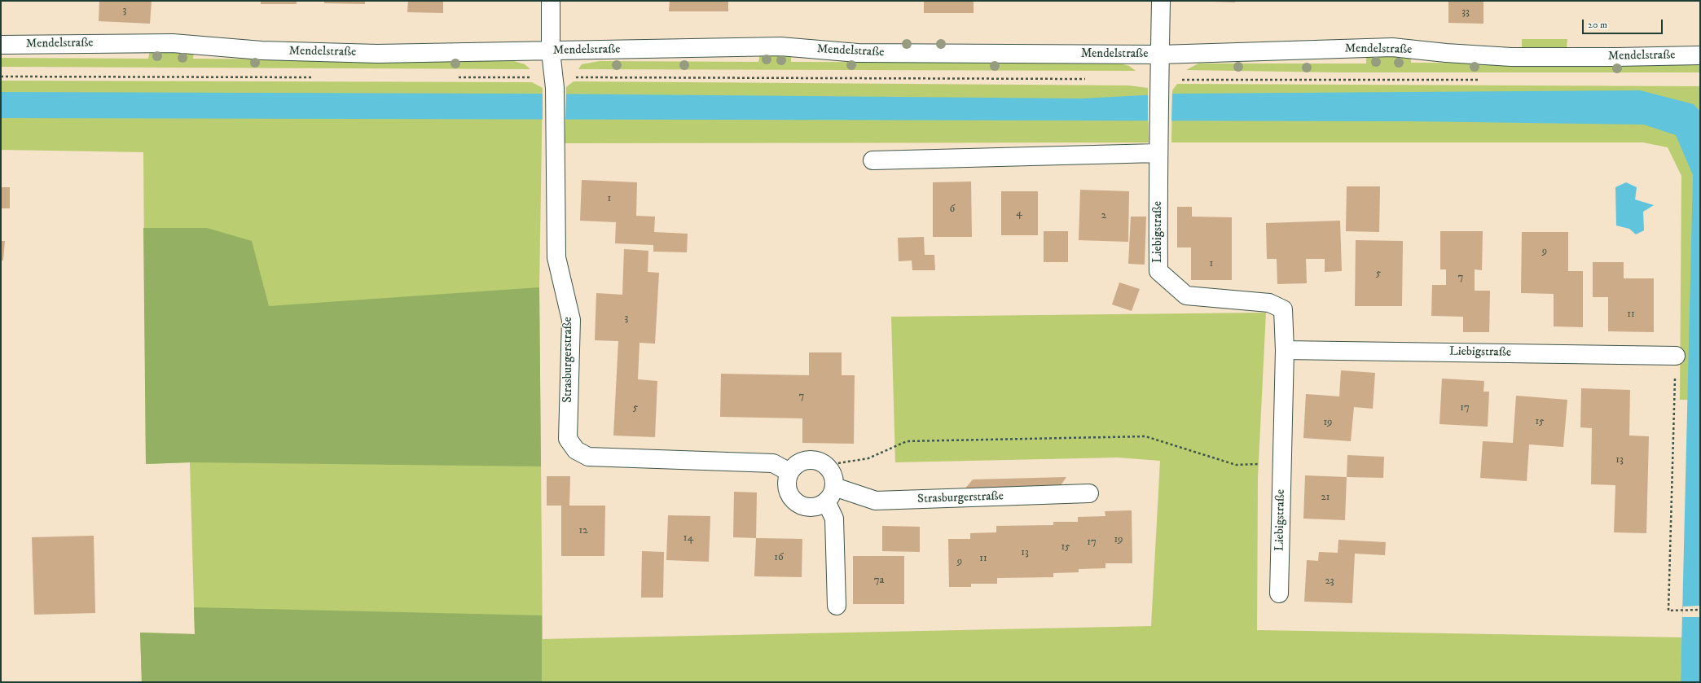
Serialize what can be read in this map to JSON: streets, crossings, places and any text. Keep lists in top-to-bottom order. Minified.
{"streets":{"street":["Mendelstraße","Liebigstraße","Strasburgerstraße"]},"crossings":[["Mendelstraße","Liebigstraße"],["Mendelstraße","Strasburgerstraße"]],"house_numbers":["3","33","1","6","4","2","9","1","5","7","11","3","7","5","17","15","19","13","21","12","14","19","17","15","13","16","11","9","7a","23"],"scale_bar":"20 m"}
